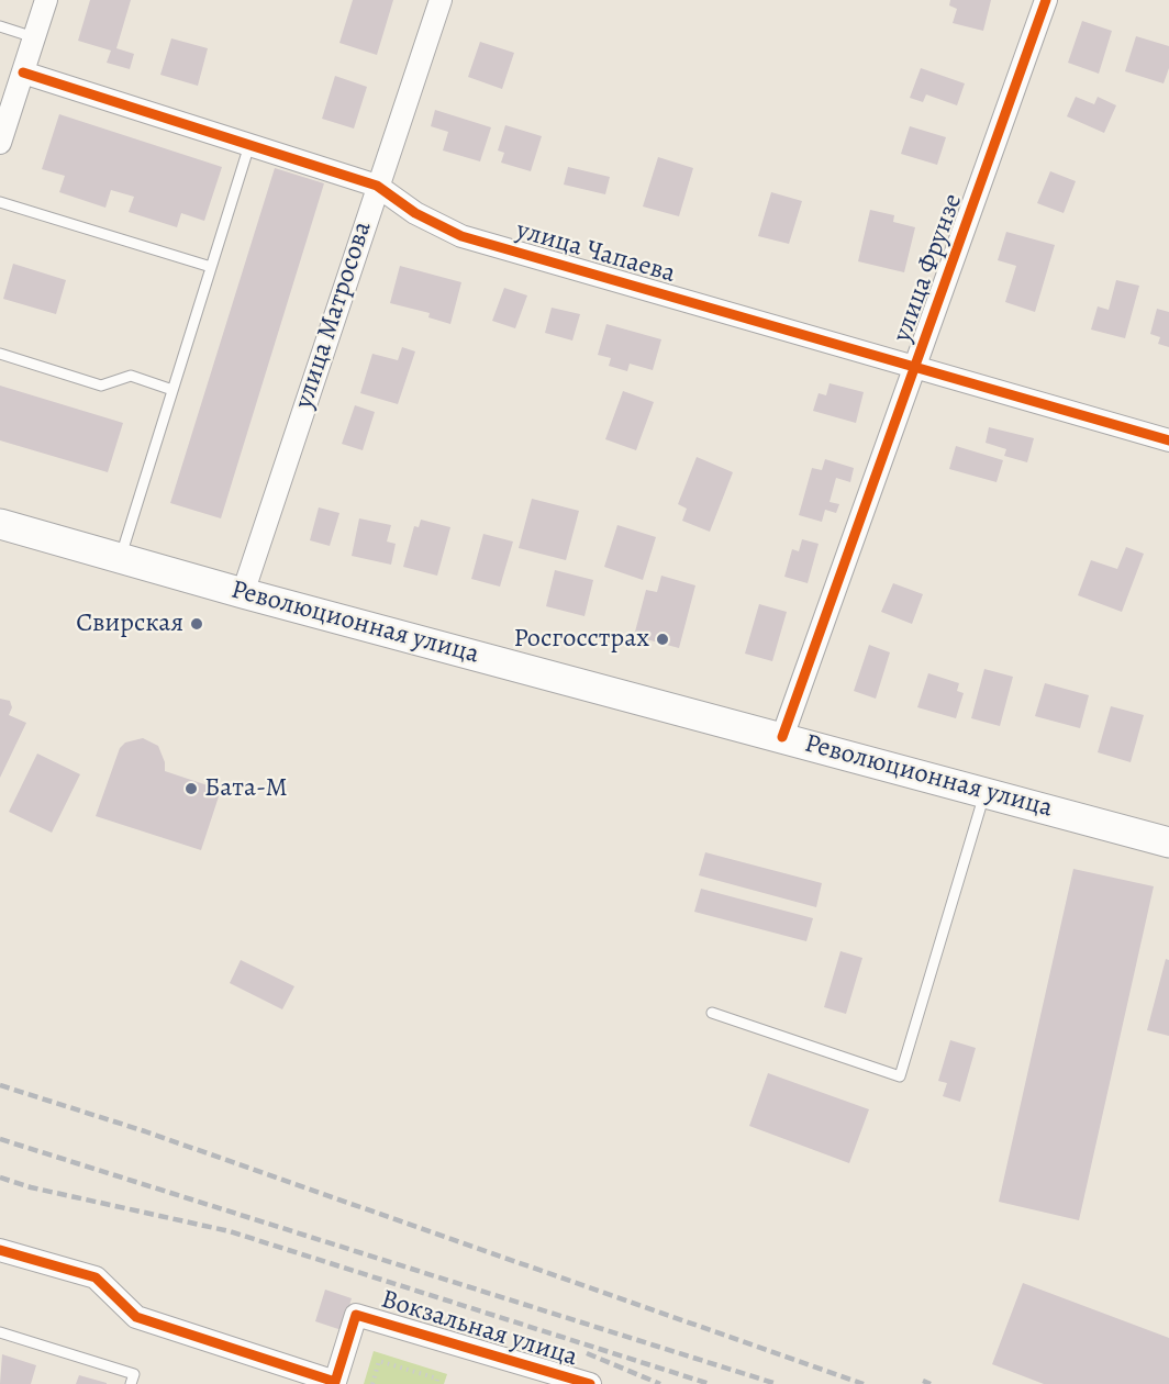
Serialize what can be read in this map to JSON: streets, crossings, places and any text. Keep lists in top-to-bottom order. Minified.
{"streets":{"main road":["Революционная улица"],"street":["улица Чапаева","улица Фрунзе","улица Матросова","Вокзальная улица"]},"crossings":[["улица Чапаева","улица Фрунзе"],["улица Чапаева","улица Матросова"],["улица Фрунзе","Революционная улица"],["улица Матросова","Революционная улица"]],"places":["Свирская","Росгосстрах","Бата-М"]}
